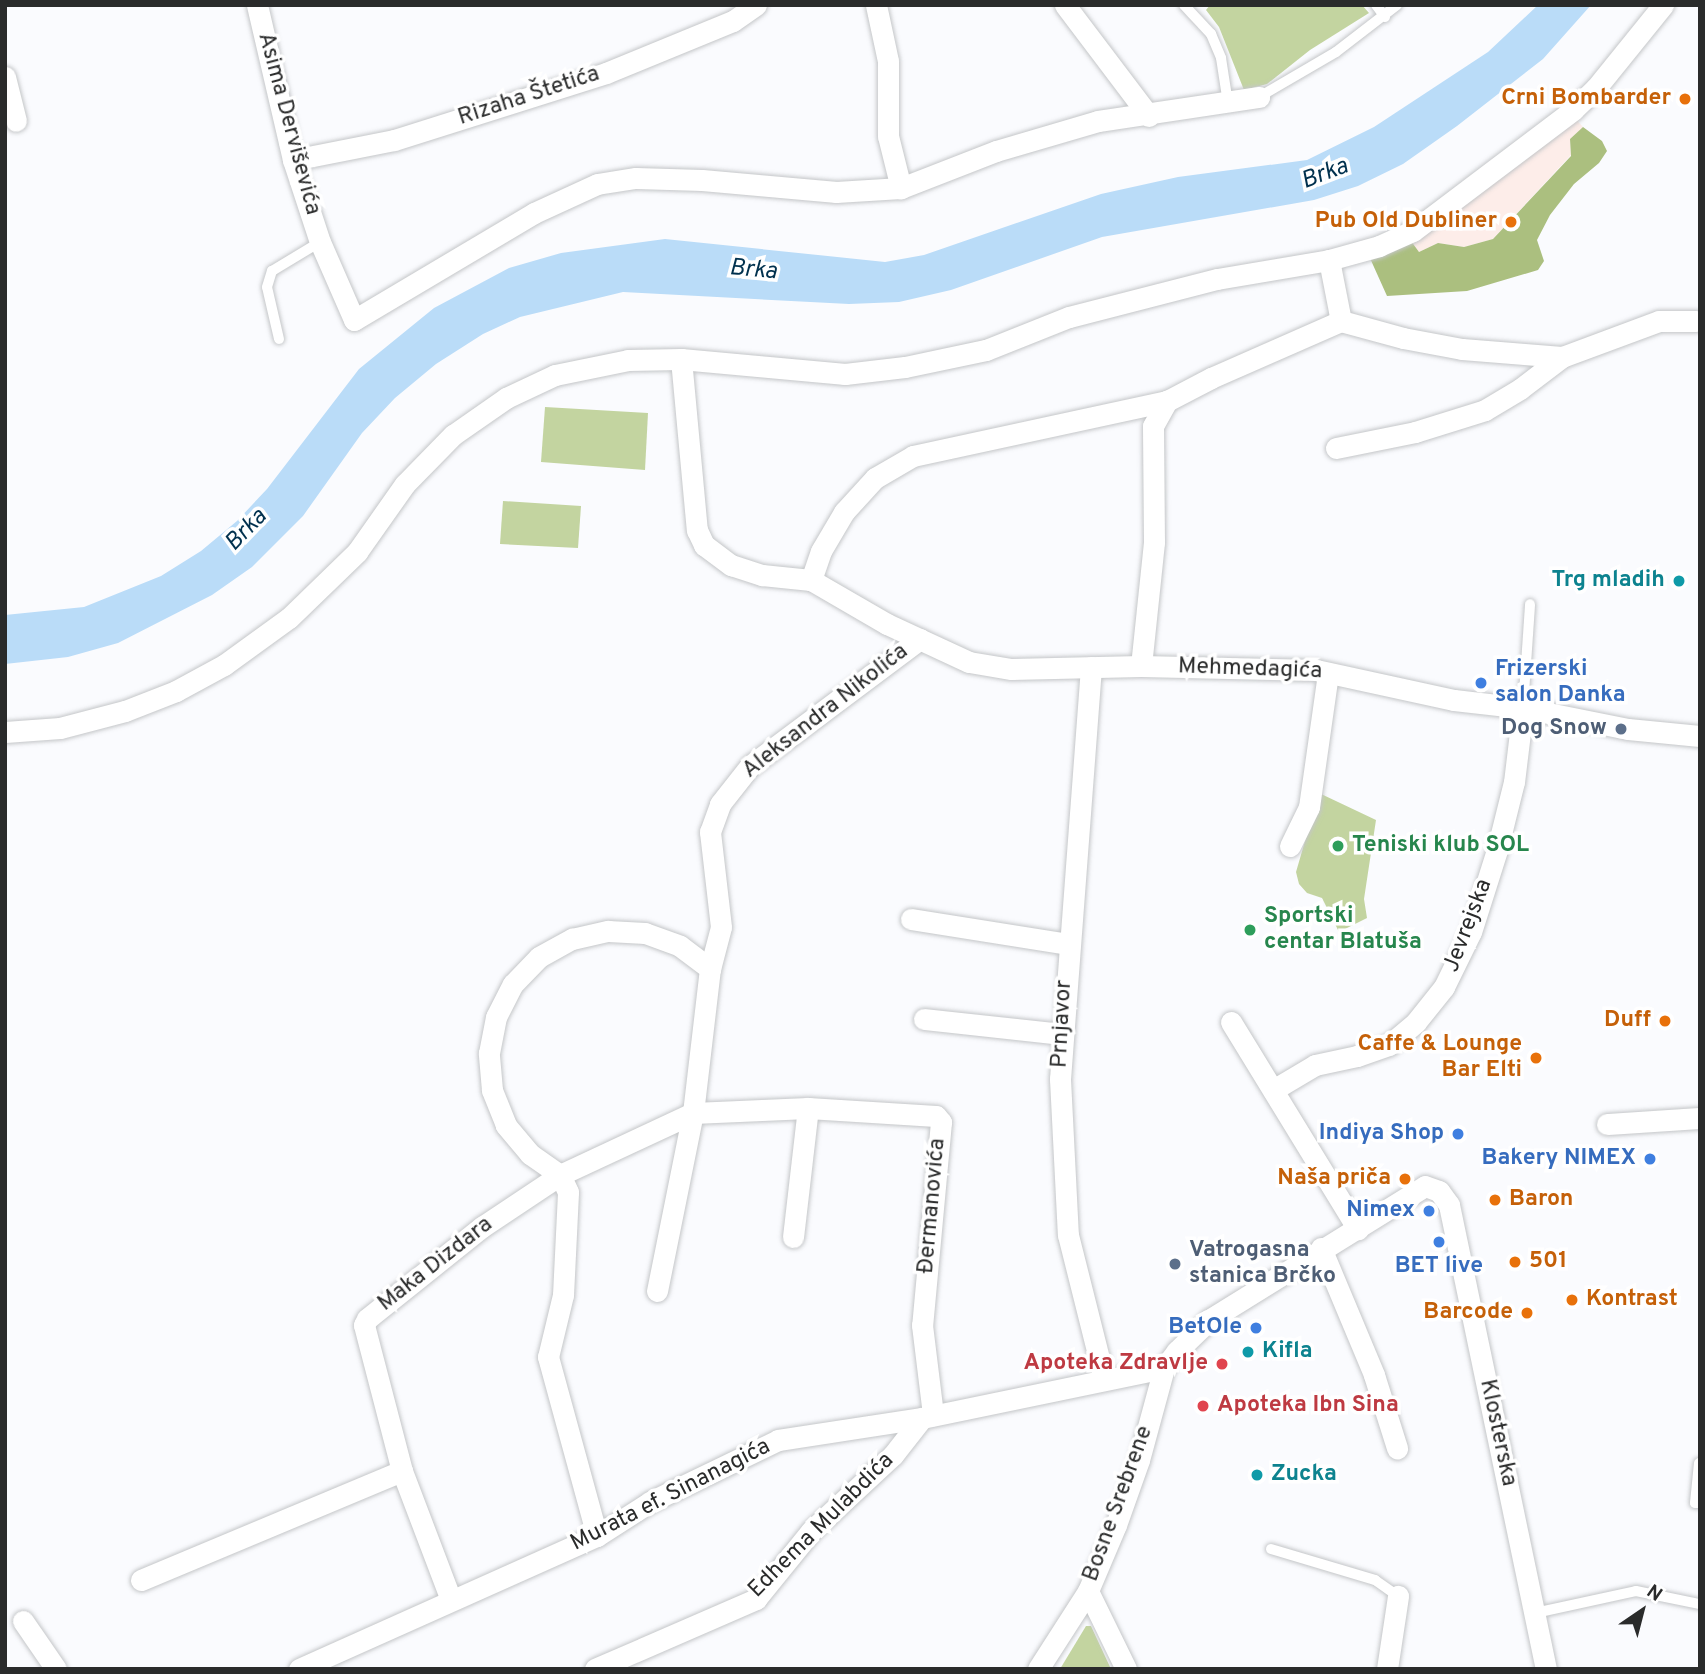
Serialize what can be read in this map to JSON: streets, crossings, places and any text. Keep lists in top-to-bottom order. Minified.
{"streets":{"street":["Rizaha Štetića","Asima Derviševića","Mehmedagića","Aleksandra Nikolića","Jevrejska","Prnjavor","Đermanovića","Maka Dizdara","Klosterska","Murata ef. Sinanagića","Bosne Srebrene","Edhema Mulabdića"]},"crossings":[["Rizaha Štetića","Asima Derviševića"],["Mehmedagića","Aleksandra Nikolića"],["Mehmedagića","Jevrejska"],["Mehmedagića","Prnjavor"],["Aleksandra Nikolića","Đermanovića"],["Aleksandra Nikolića","Maka Dizdara"],["Prnjavor","Murata ef. Sinanagića"],["Đermanovića","Maka Dizdara"],["Đermanovića","Murata ef. Sinanagića"],["Đermanovića","Edhema Mulabdića"],["Maka Dizdara","Murata ef. Sinanagića"],["Klosterska","Bosne Srebrene"],["Murata ef. Sinanagića","Edhema Mulabdića"]],"water":["Brka"],"places":["Crni Bombarder","Pub Old Dubliner","Trg mladih","Frizerski salon Danka","Dog Snow","Teniski klub SOL","Sportski centar Blatuša","Duff","Caffe & Lounge Bar Elti","Indiya Shop","Bakery NIMEX","Naša priča","Baron","Nimex","BET live","501","Vatrogasna stanica Brčko","Kontrast","Barcode","BetOle","Kifla","Apoteka Zdravlje","Apoteka Ibn Sina","Zucka"],"north":"top right"}
